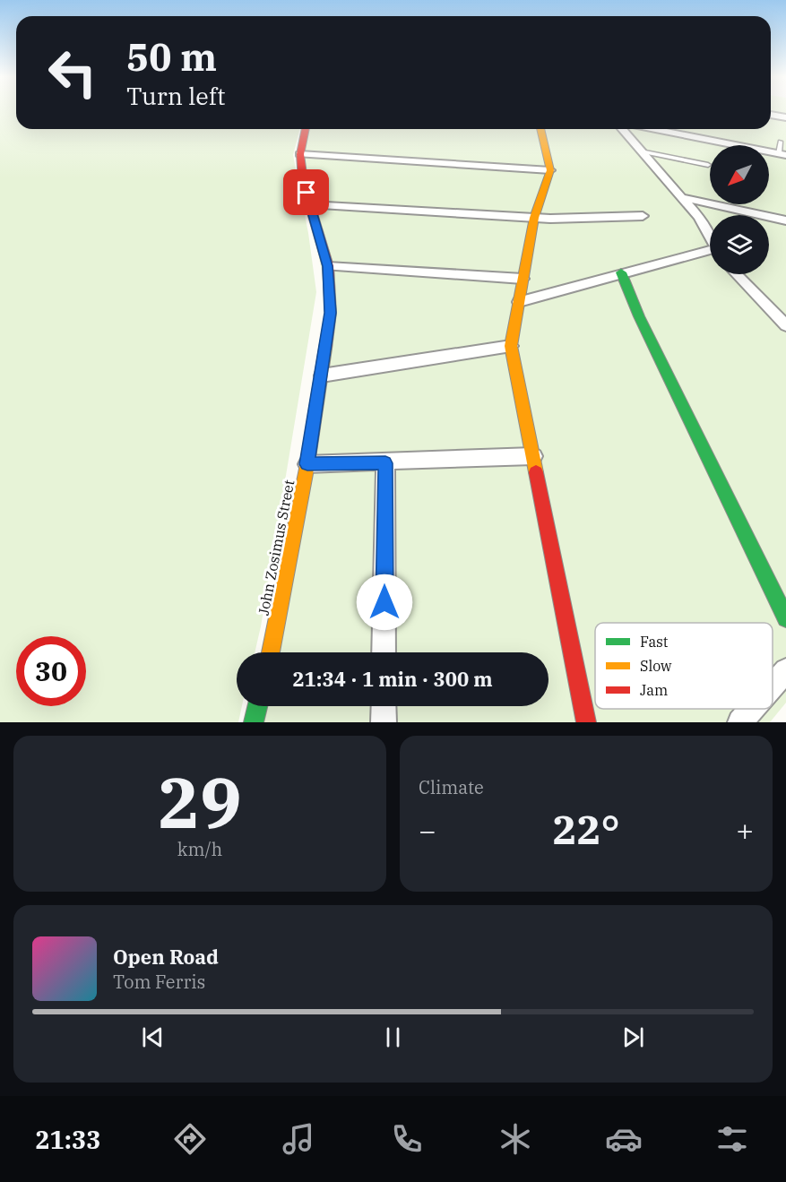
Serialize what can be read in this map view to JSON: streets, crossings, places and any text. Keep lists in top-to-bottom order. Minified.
{"streets":{"street":["John Zosimus Street"]},"legend":["Fast","Slow","Jam"],"north":"bottom left","page":{"turn":["50 m","Turn left"],"limit":"30","trip":"21:34 · 1 min · 300 m","tile":[["29","km/h"],"Climate"],"heat":["−","22°","+"],"song":["Open Road","Tom Ferris"],"tabs":"21:33"}}
